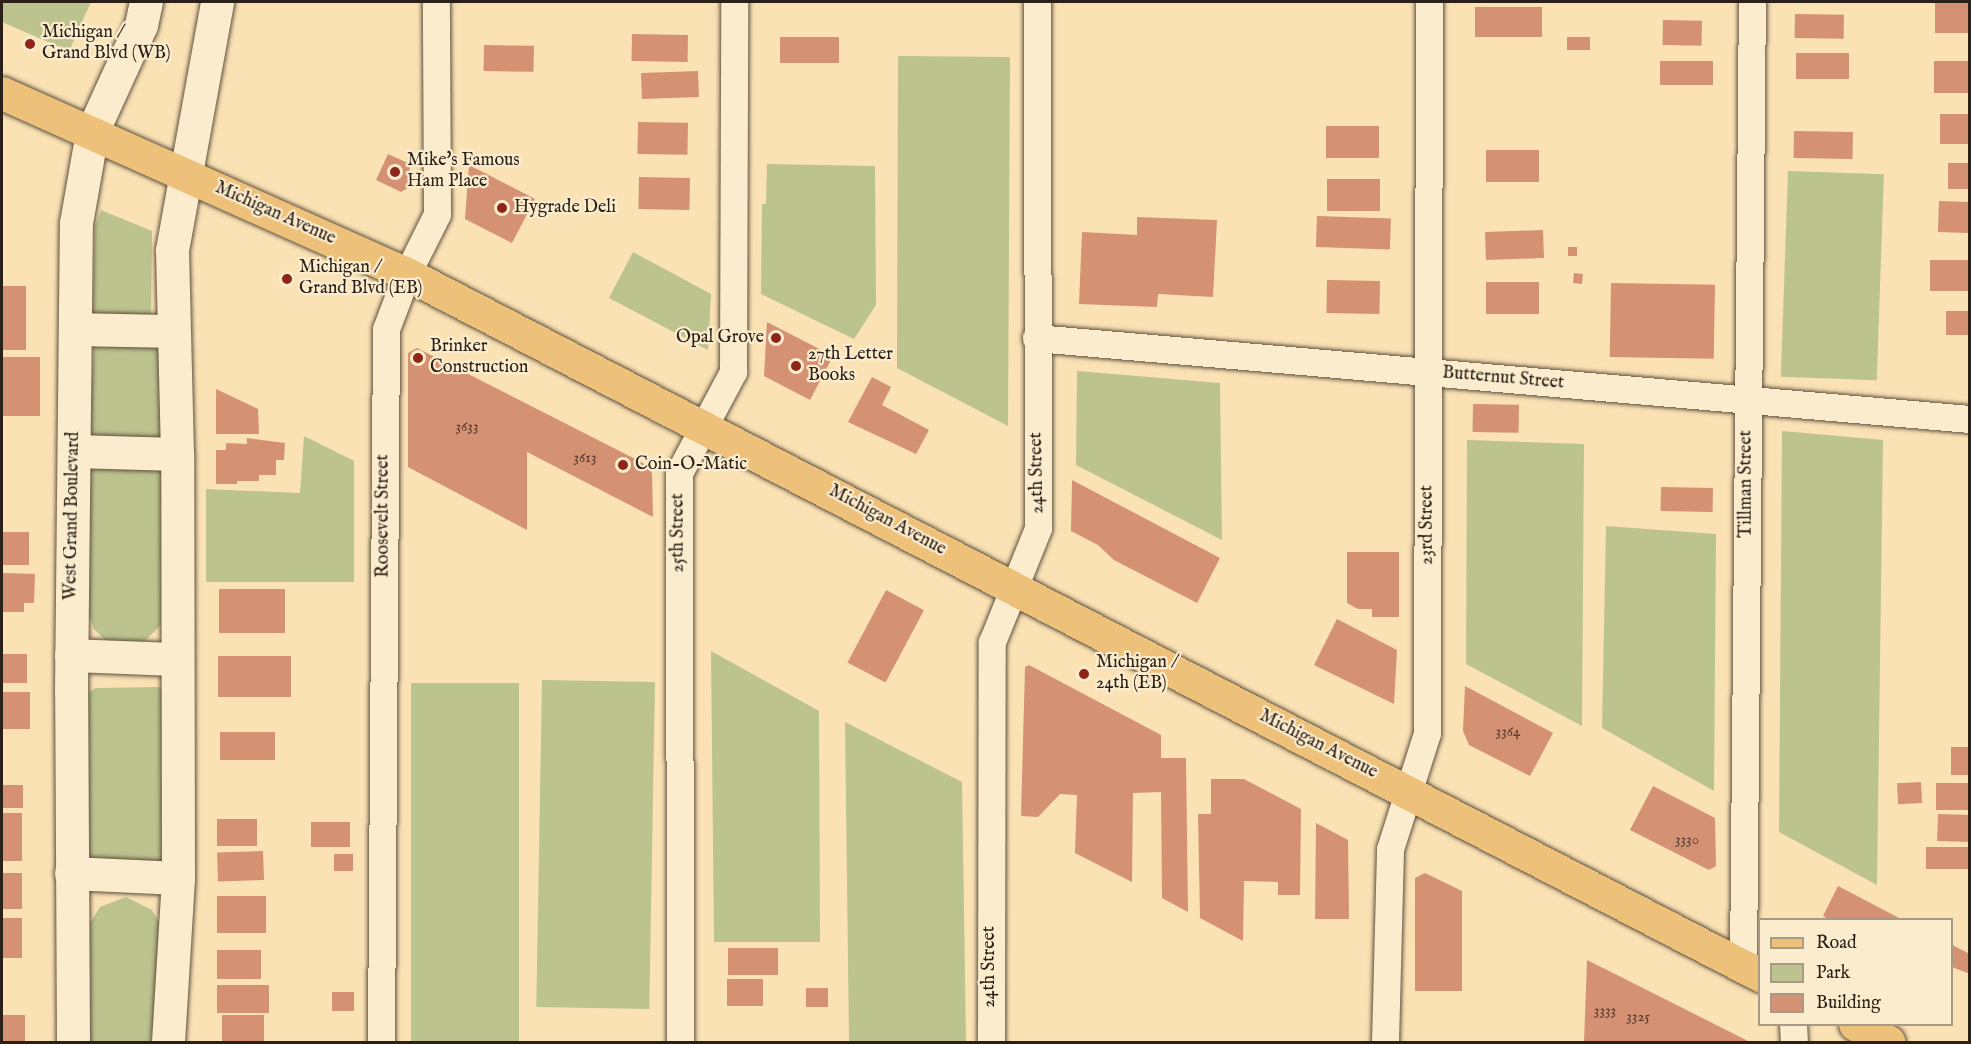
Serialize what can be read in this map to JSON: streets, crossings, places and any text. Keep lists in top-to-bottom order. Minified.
{"streets":{"main road":["Michigan Avenue"],"street":["Butternut Street","24th Street","Tillman Street","West Grand Boulevard","Roosevelt Street","23rd Street","25th Street"]},"crossings":[["Michigan Avenue","24th Street"],["Michigan Avenue","Tillman Street"],["Michigan Avenue","West Grand Boulevard"],["Michigan Avenue","Roosevelt Street"],["Michigan Avenue","23rd Street"],["Michigan Avenue","25th Street"],["Butternut Street","24th Street"],["Butternut Street","Tillman Street"],["Butternut Street","23rd Street"]],"places":["Michigan / Grand Blvd (WB)","Mike's Famous Ham Place","Hygrade Deli","Michigan / Grand Blvd (EB)","Opal Grove","Brinker Construction","27th Letter Books","Coin-O-Matic","Michigan / 24th (EB)"],"house_numbers":["3633","3613","3364","3330","3333","3325"],"legend":["Road","Park","Building"]}
